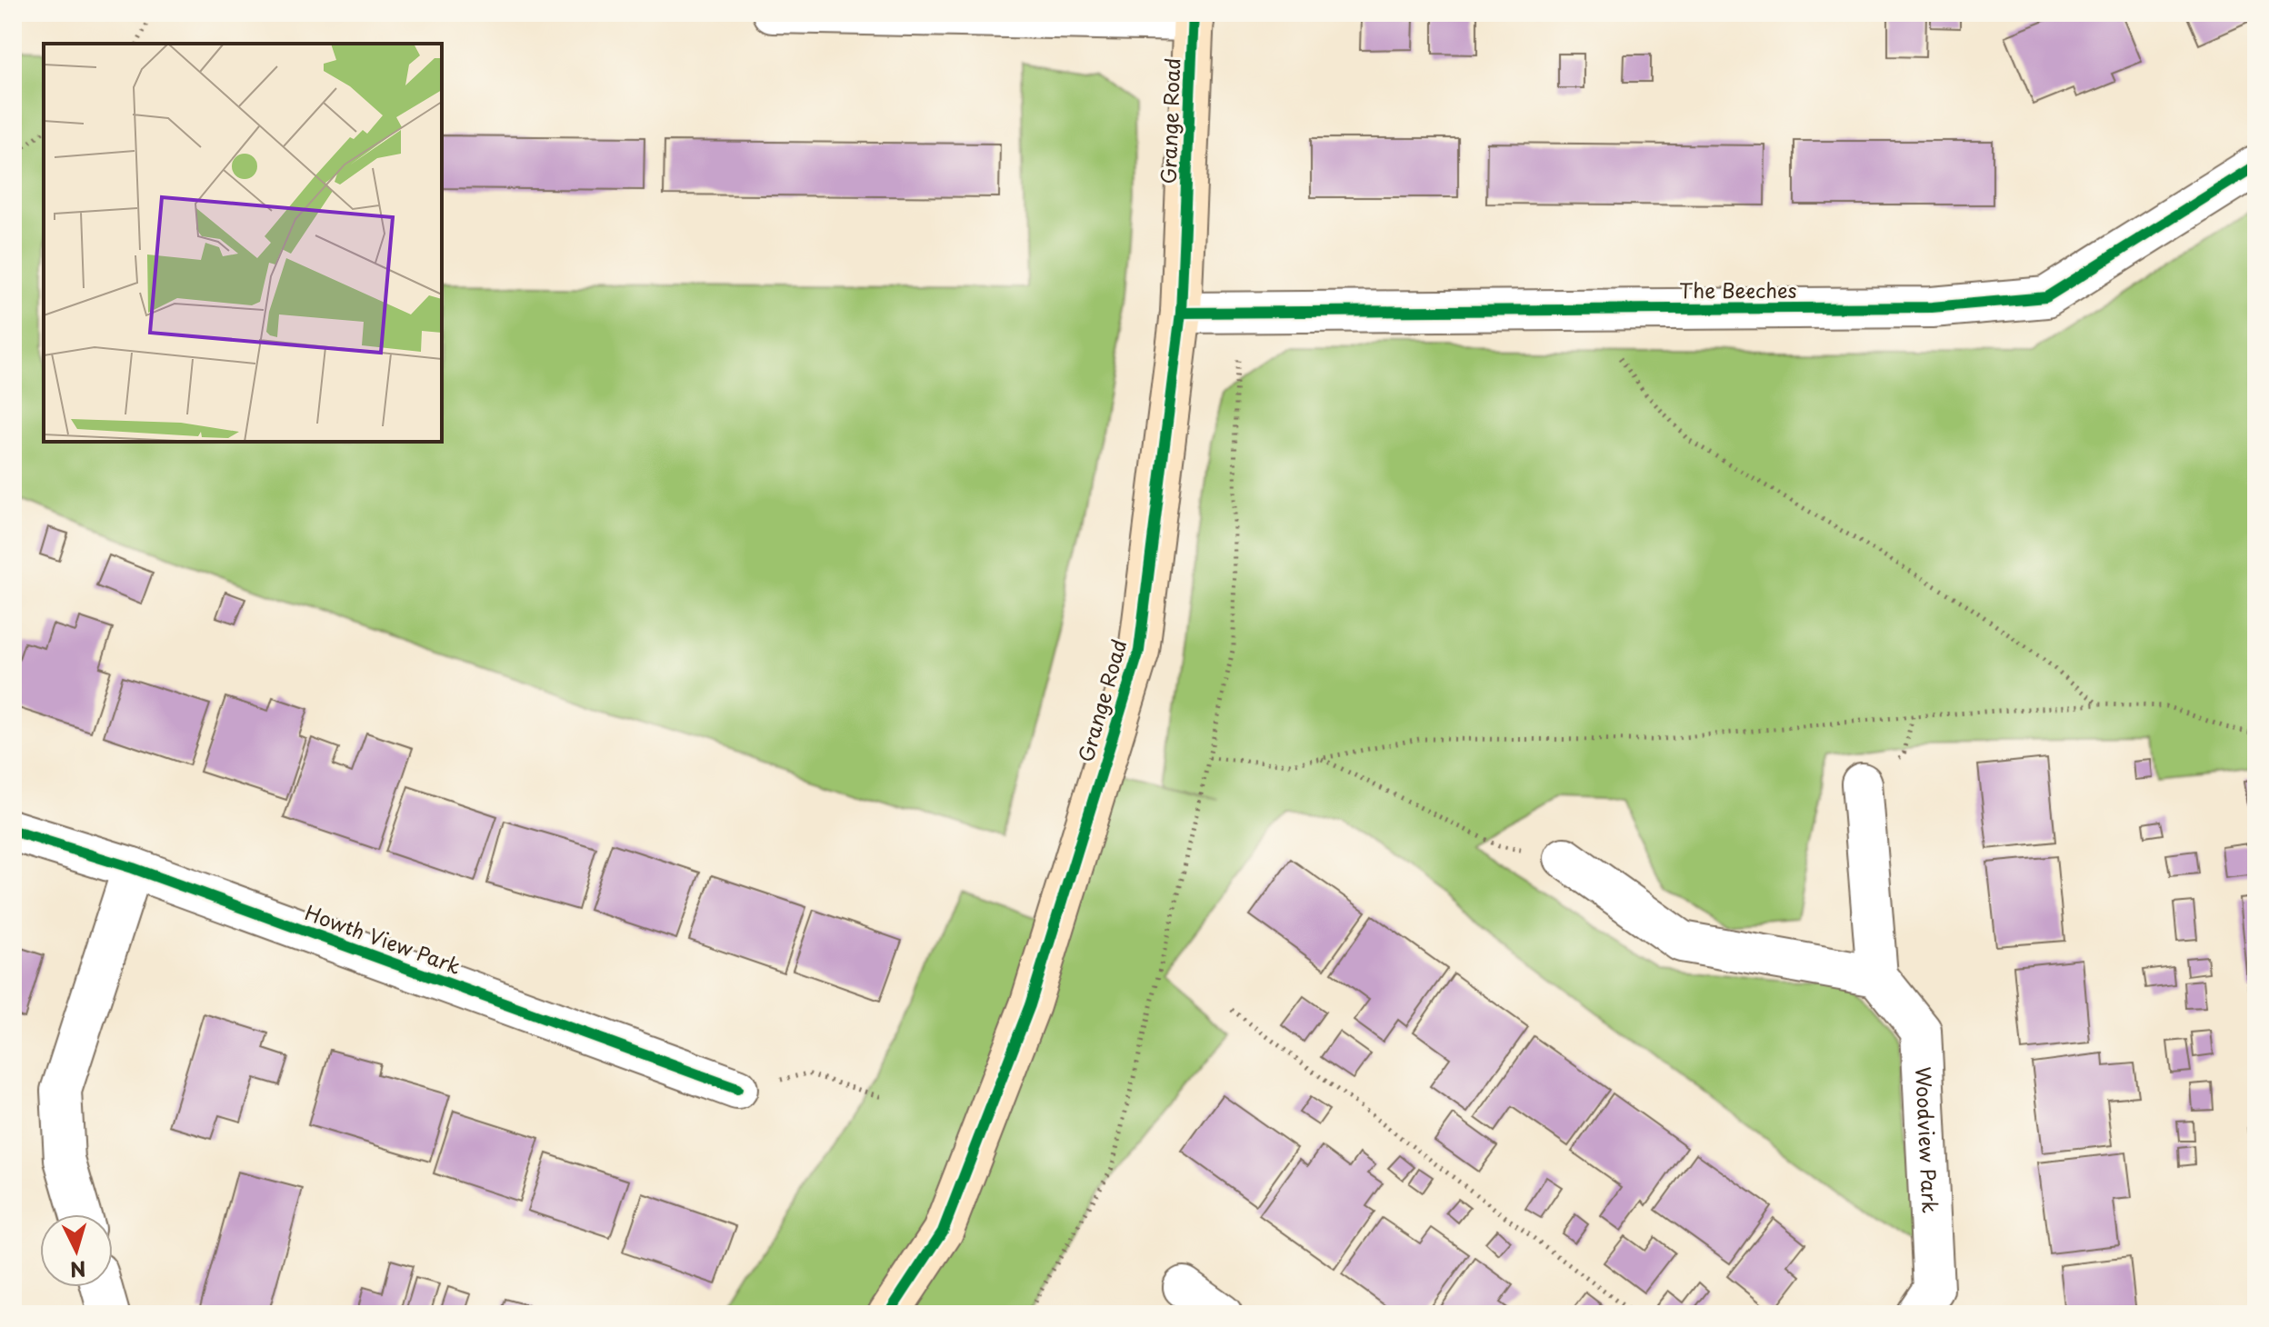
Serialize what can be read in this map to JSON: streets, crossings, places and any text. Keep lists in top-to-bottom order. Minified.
{"streets":{"main road":["Grange Road"],"street":["The Beeches","Howth View Park","Woodview Park"]},"crossings":[["Grange Road","The Beeches"]],"north":"bottom"}
